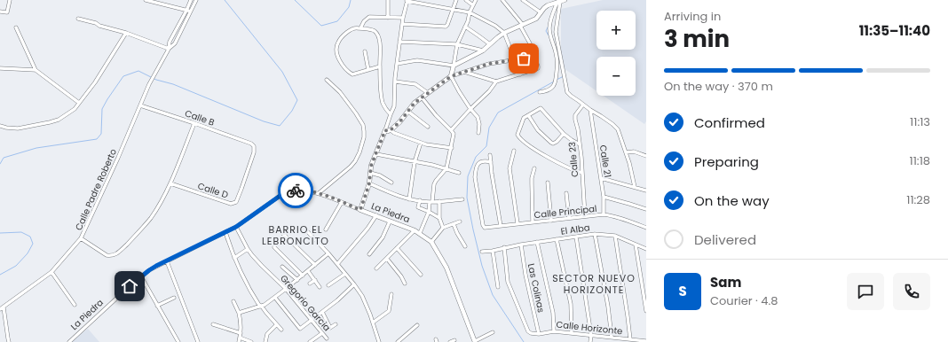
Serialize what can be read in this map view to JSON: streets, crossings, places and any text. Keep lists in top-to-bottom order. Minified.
{"streets":{"street":["Calle B","Calle 23","Calle 21","Calle Padre Roberto","Calle D","Calle Principal","La Piedra","El Alba","Las Colinas","Gregorio Garcia","Calle Horizonte"]},"crossings":[["Calle B","Calle Padre Roberto"],["Calle B","Calle D"],["Calle 23","Calle Principal"],["Calle 21","Calle Principal"],["La Piedra","Gregorio Garcia"],["El Alba","Las Colinas"],["El Alba","Calle Horizonte"],["Las Colinas","Calle Horizonte"]],"districts":["BARRIO EL LEBRONCITO","SECTOR NUEVO HORIZONTE"],"page":{"heading":["3 min","Arriving in","11:35–11:40"],"panel":["Sam","Courier · 4.8"],"map_buttons":["+","−"],"bar":"On the way · 370 m","list":[["Confirmed","11:13"],["Preparing","11:18"],["On the way","11:28"],"Delivered"],"round":"S"}}
